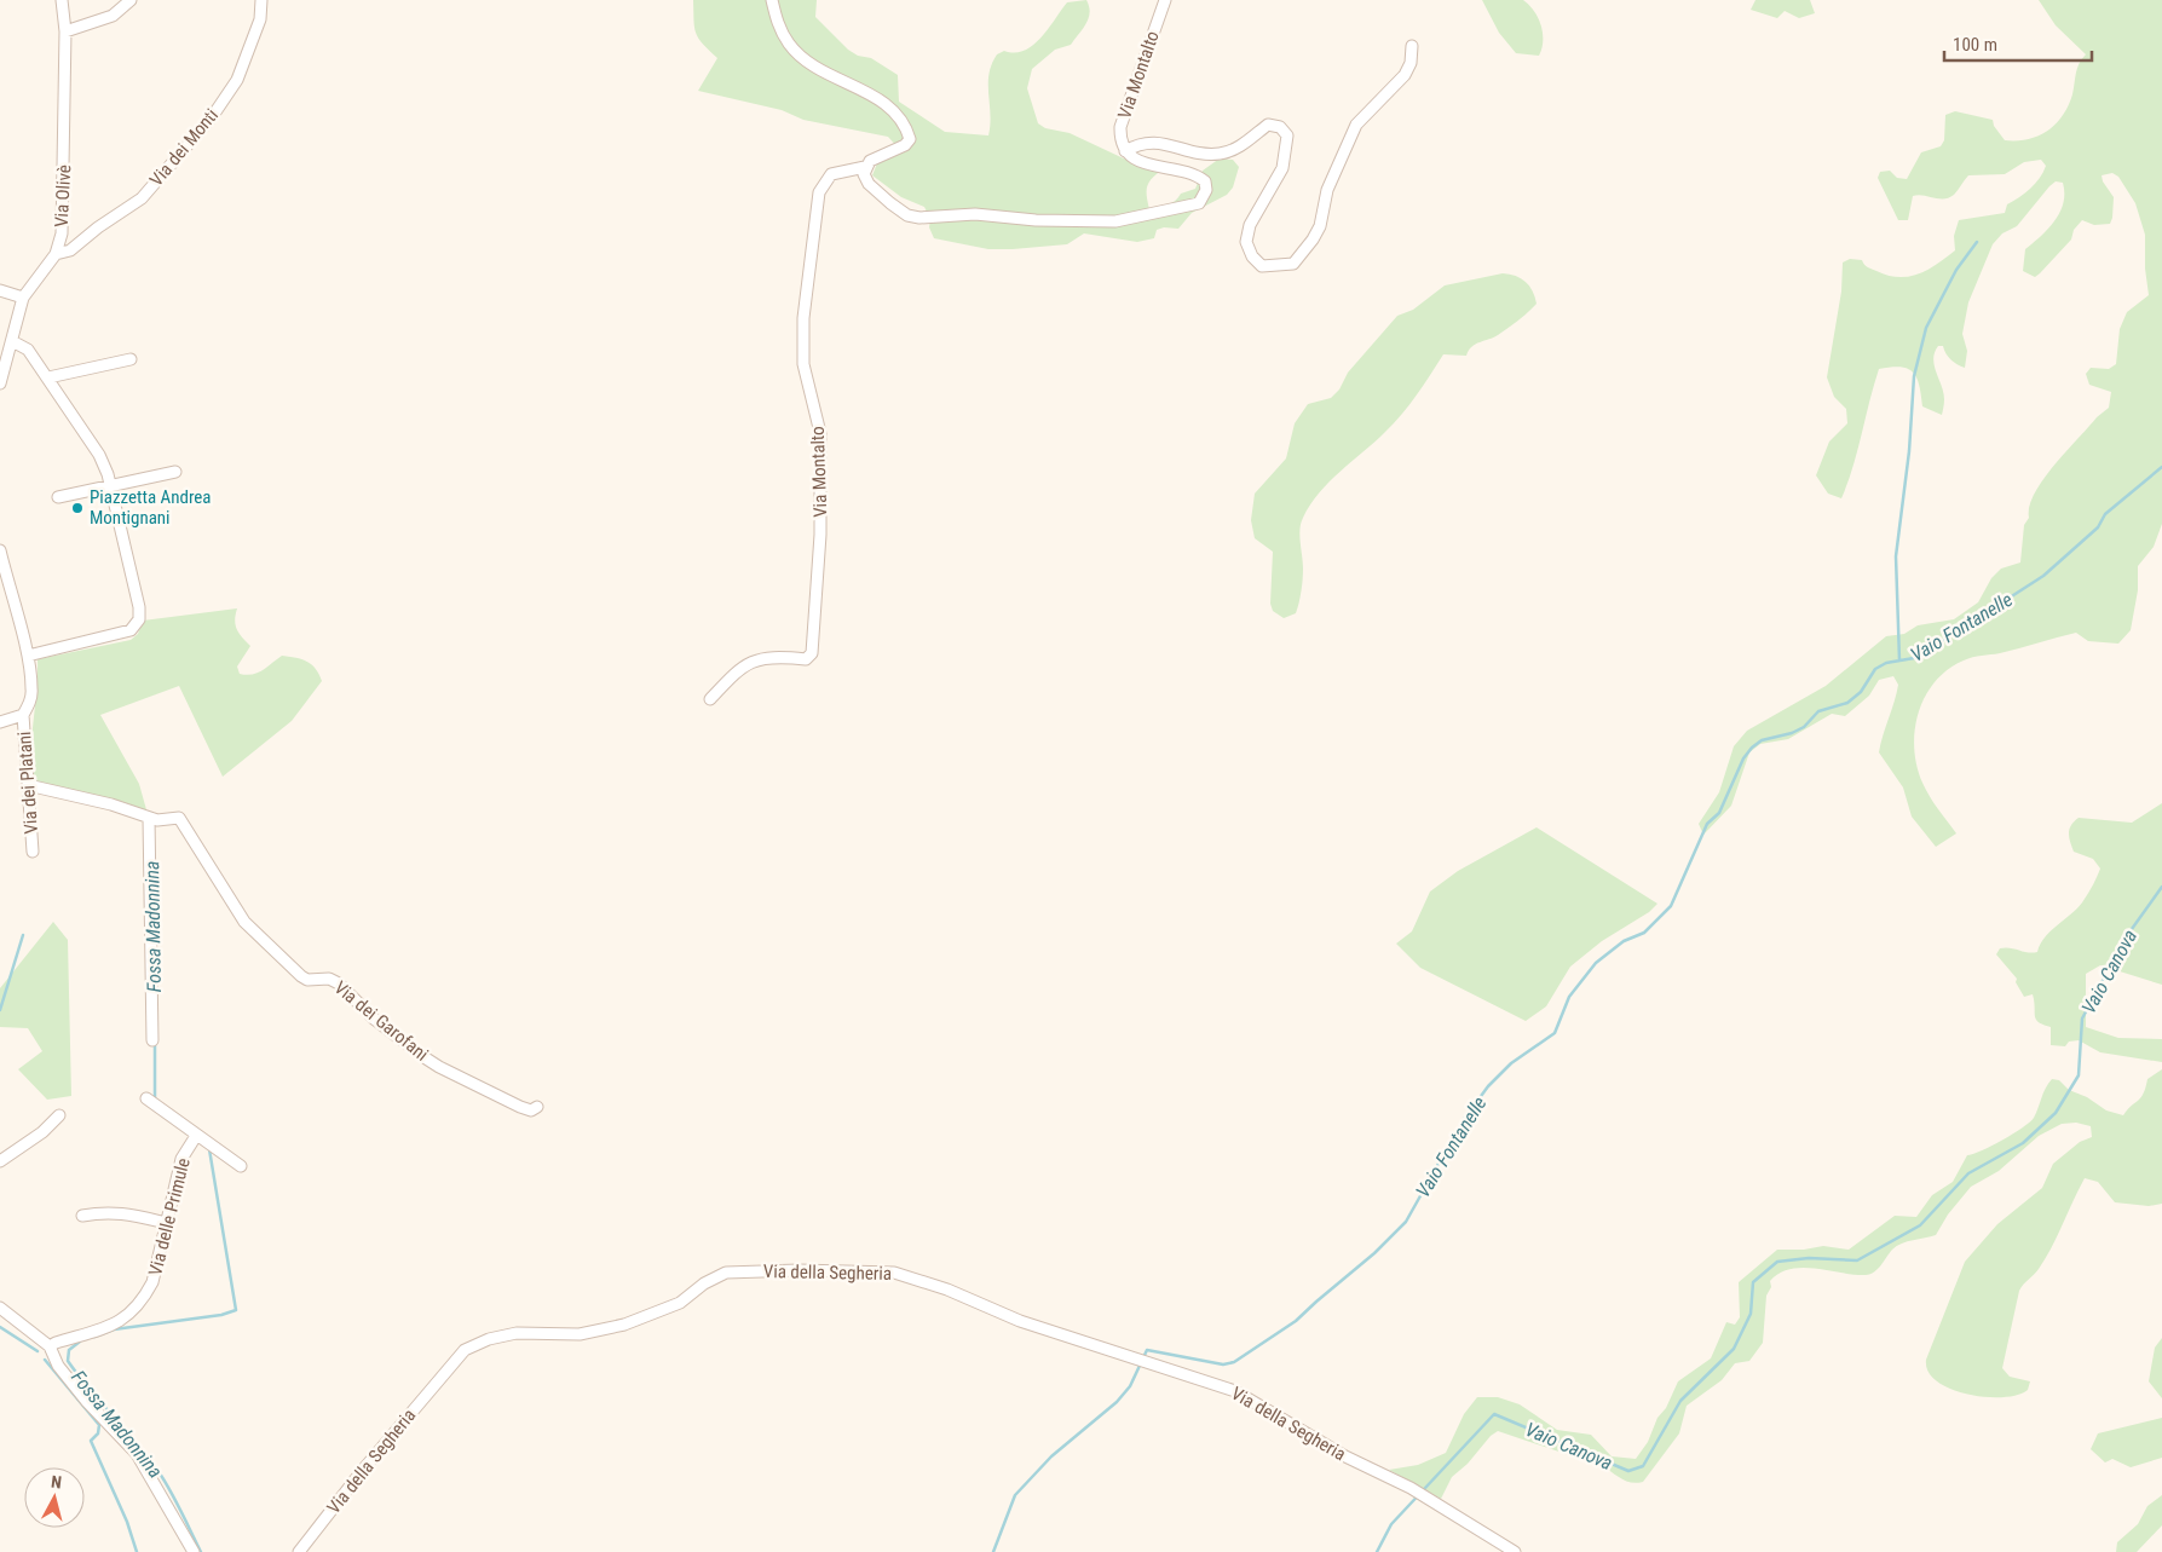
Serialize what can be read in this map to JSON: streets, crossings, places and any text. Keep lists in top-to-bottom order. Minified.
{"streets":{"street":["Via Montalto","Via dei Monti","Via Olivè","Via dei Platani","Via dei Garofani","Via delle Primule","Via della Segheria"]},"crossings":[["Via dei Monti","Via Olivè"],["Via dei Platani","Via dei Garofani"]],"water":["Vaio Fontanelle","Fossa Madonnina","Vaio Canova"],"places":["Piazzetta Andrea Montignani"],"scale_bar":"100 m","north":"top"}
